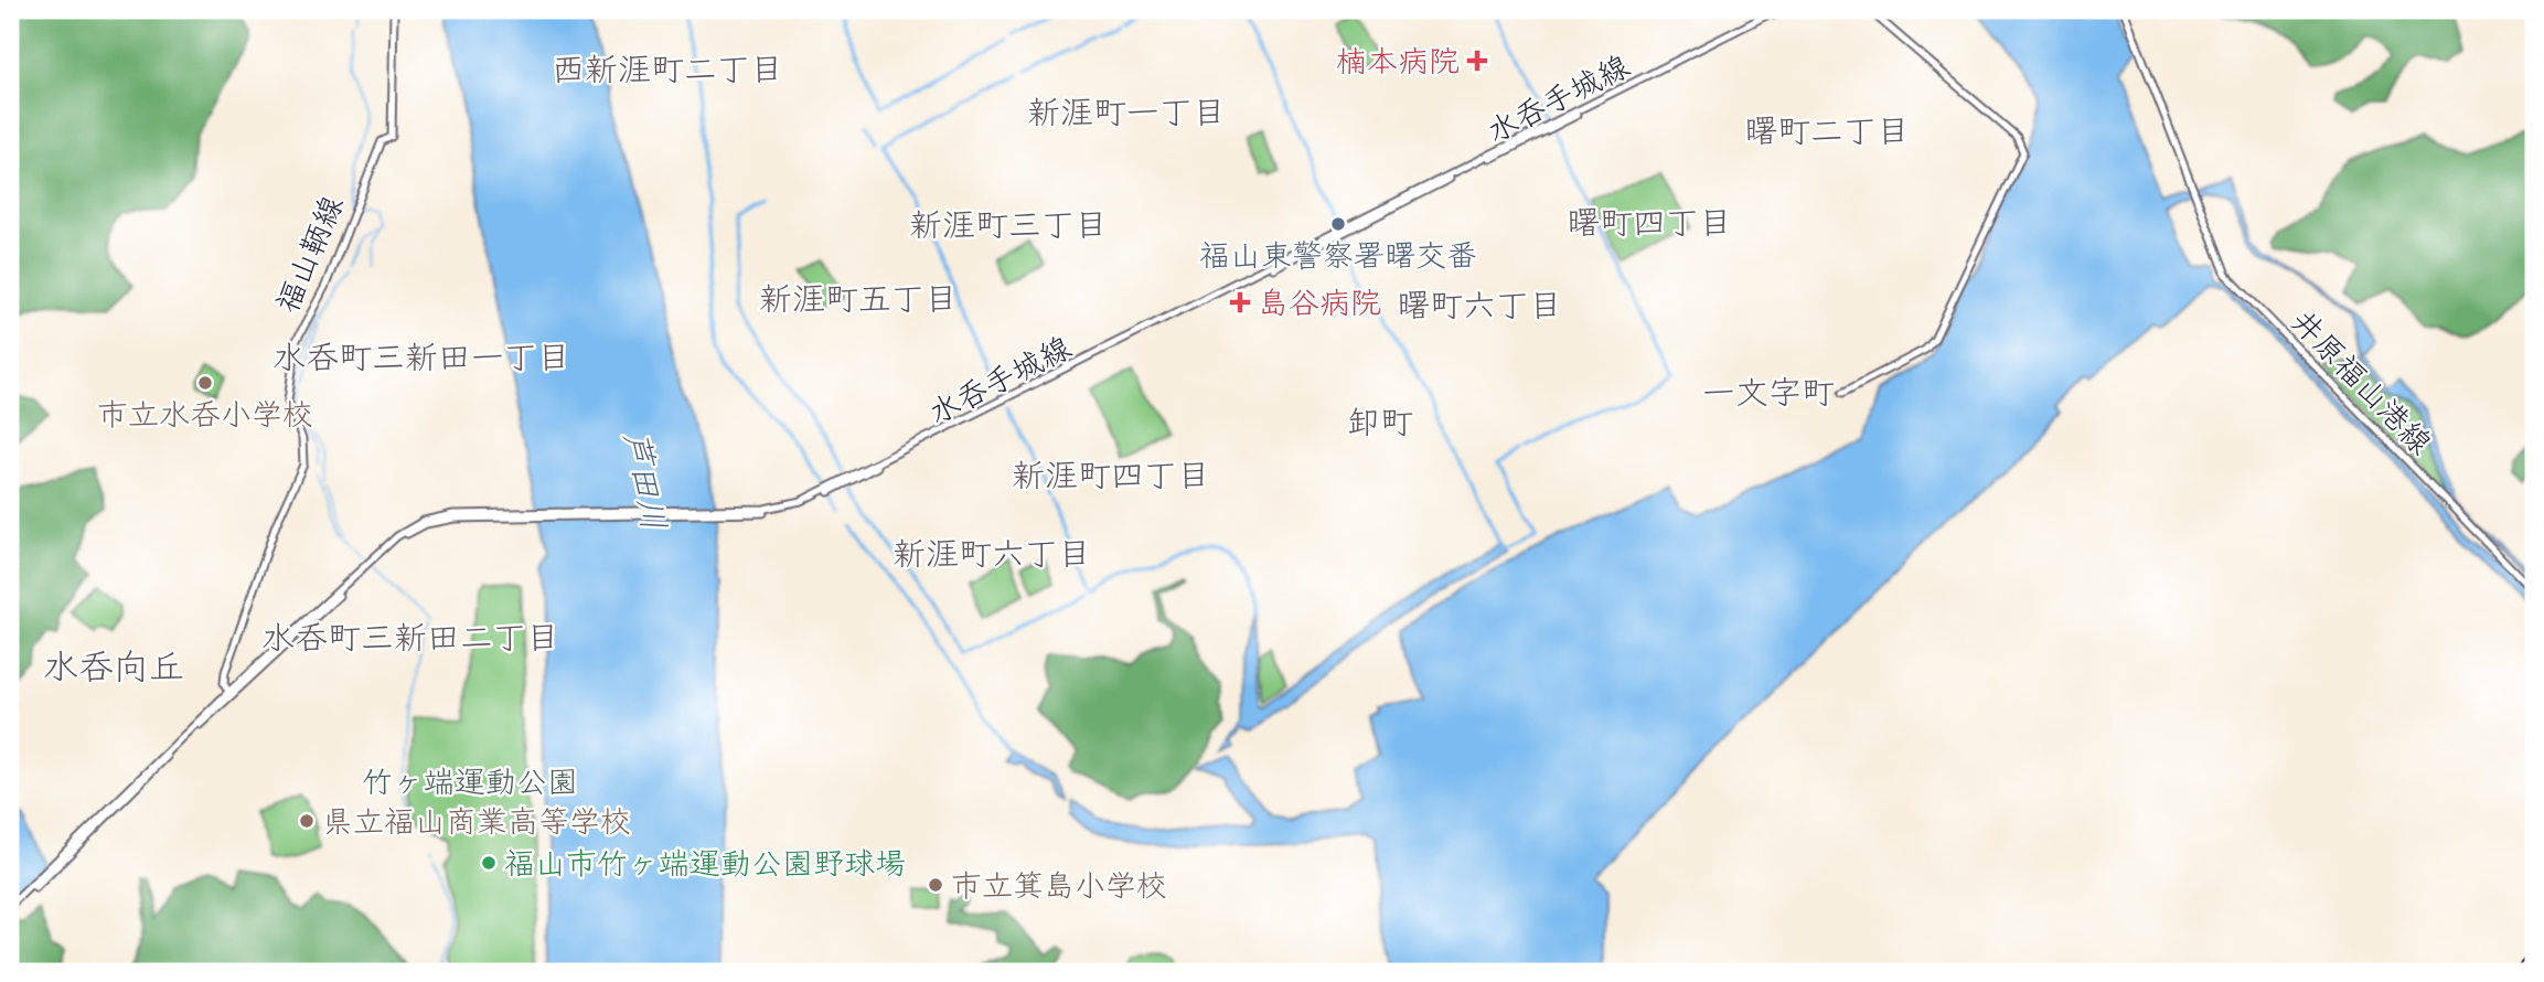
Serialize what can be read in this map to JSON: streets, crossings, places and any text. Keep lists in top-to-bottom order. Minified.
{"streets":{"main road":["水呑手城線","福山鞆線","井原福山港線"]},"crossings":[["水呑手城線","福山鞆線"]],"districts":["西新涯町二丁目","新涯町一丁目","曙町二丁目","曙町四丁目","新涯町三丁目","新涯町五丁目","曙町六丁目","水呑町三新田一丁目","一文字町","卸町","新涯町四丁目","新涯町六丁目","水呑町三新田二丁目","水呑向丘"],"water":["芦田川"],"parks":["竹ヶ端運動公園"],"places":{"health":["楠本病院","島谷病院"],"other":["福山東警察署曙交番","市立水呑小学校","県立福山商業高等学校","福山市竹ヶ端運動公園野球場","市立箕島小学校"]}}
